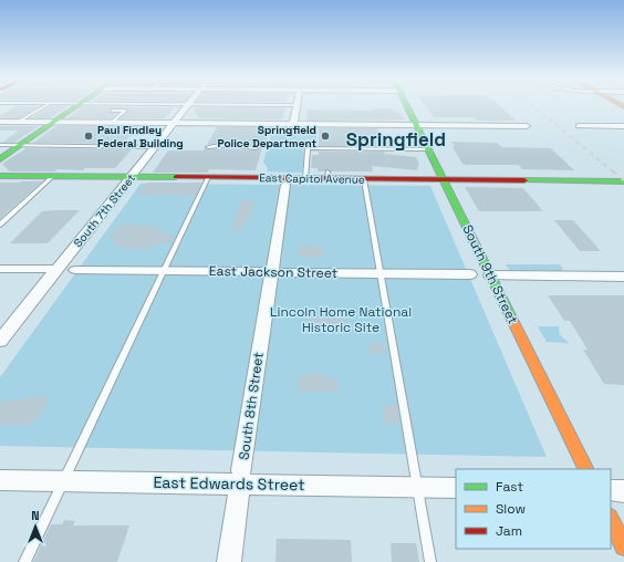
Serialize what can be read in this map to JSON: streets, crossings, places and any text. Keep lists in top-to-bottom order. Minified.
{"streets":{"main road":["East Capitol Avenue","South 9th Street"],"street":["South 7th Street","East Jackson Street","South 8th Street","East Edwards Street"]},"crossings":[["East Capitol Avenue","South 7th Street"],["East Capitol Avenue","South 9th Street"],["East Jackson Street","South 8th Street"],["South 8th Street","East Edwards Street"]],"districts":["Springfield"],"parks":["Lincoln Home National Historic Site"],"places":["Paul Findley Federal Building","Springfield Police Department"],"legend":["Fast","Slow","Jam"],"north":"top"}
